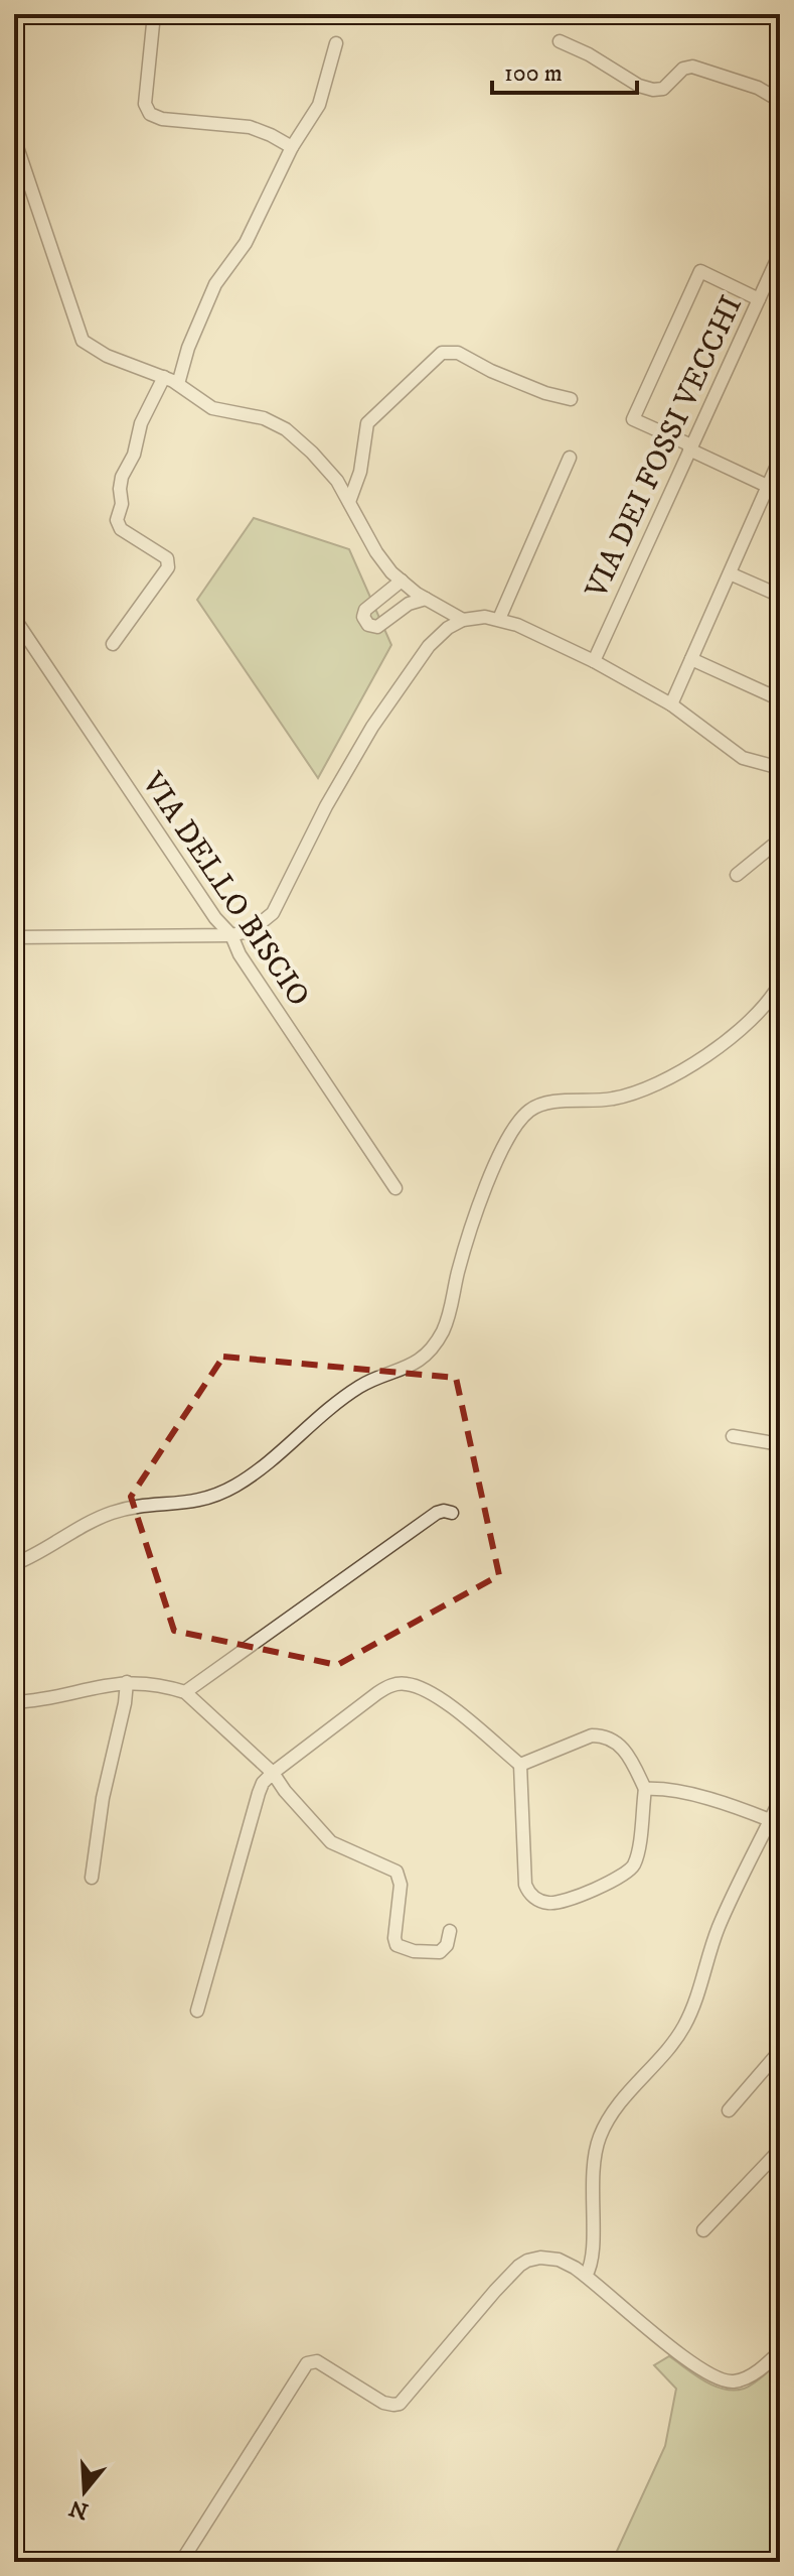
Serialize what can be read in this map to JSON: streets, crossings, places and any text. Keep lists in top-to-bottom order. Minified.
{"streets":{"street":["VIA DEI FOSSI VECCHI","VIA DELLO BISCIO"]},"scale_bar":"100 m","north":"bottom"}
